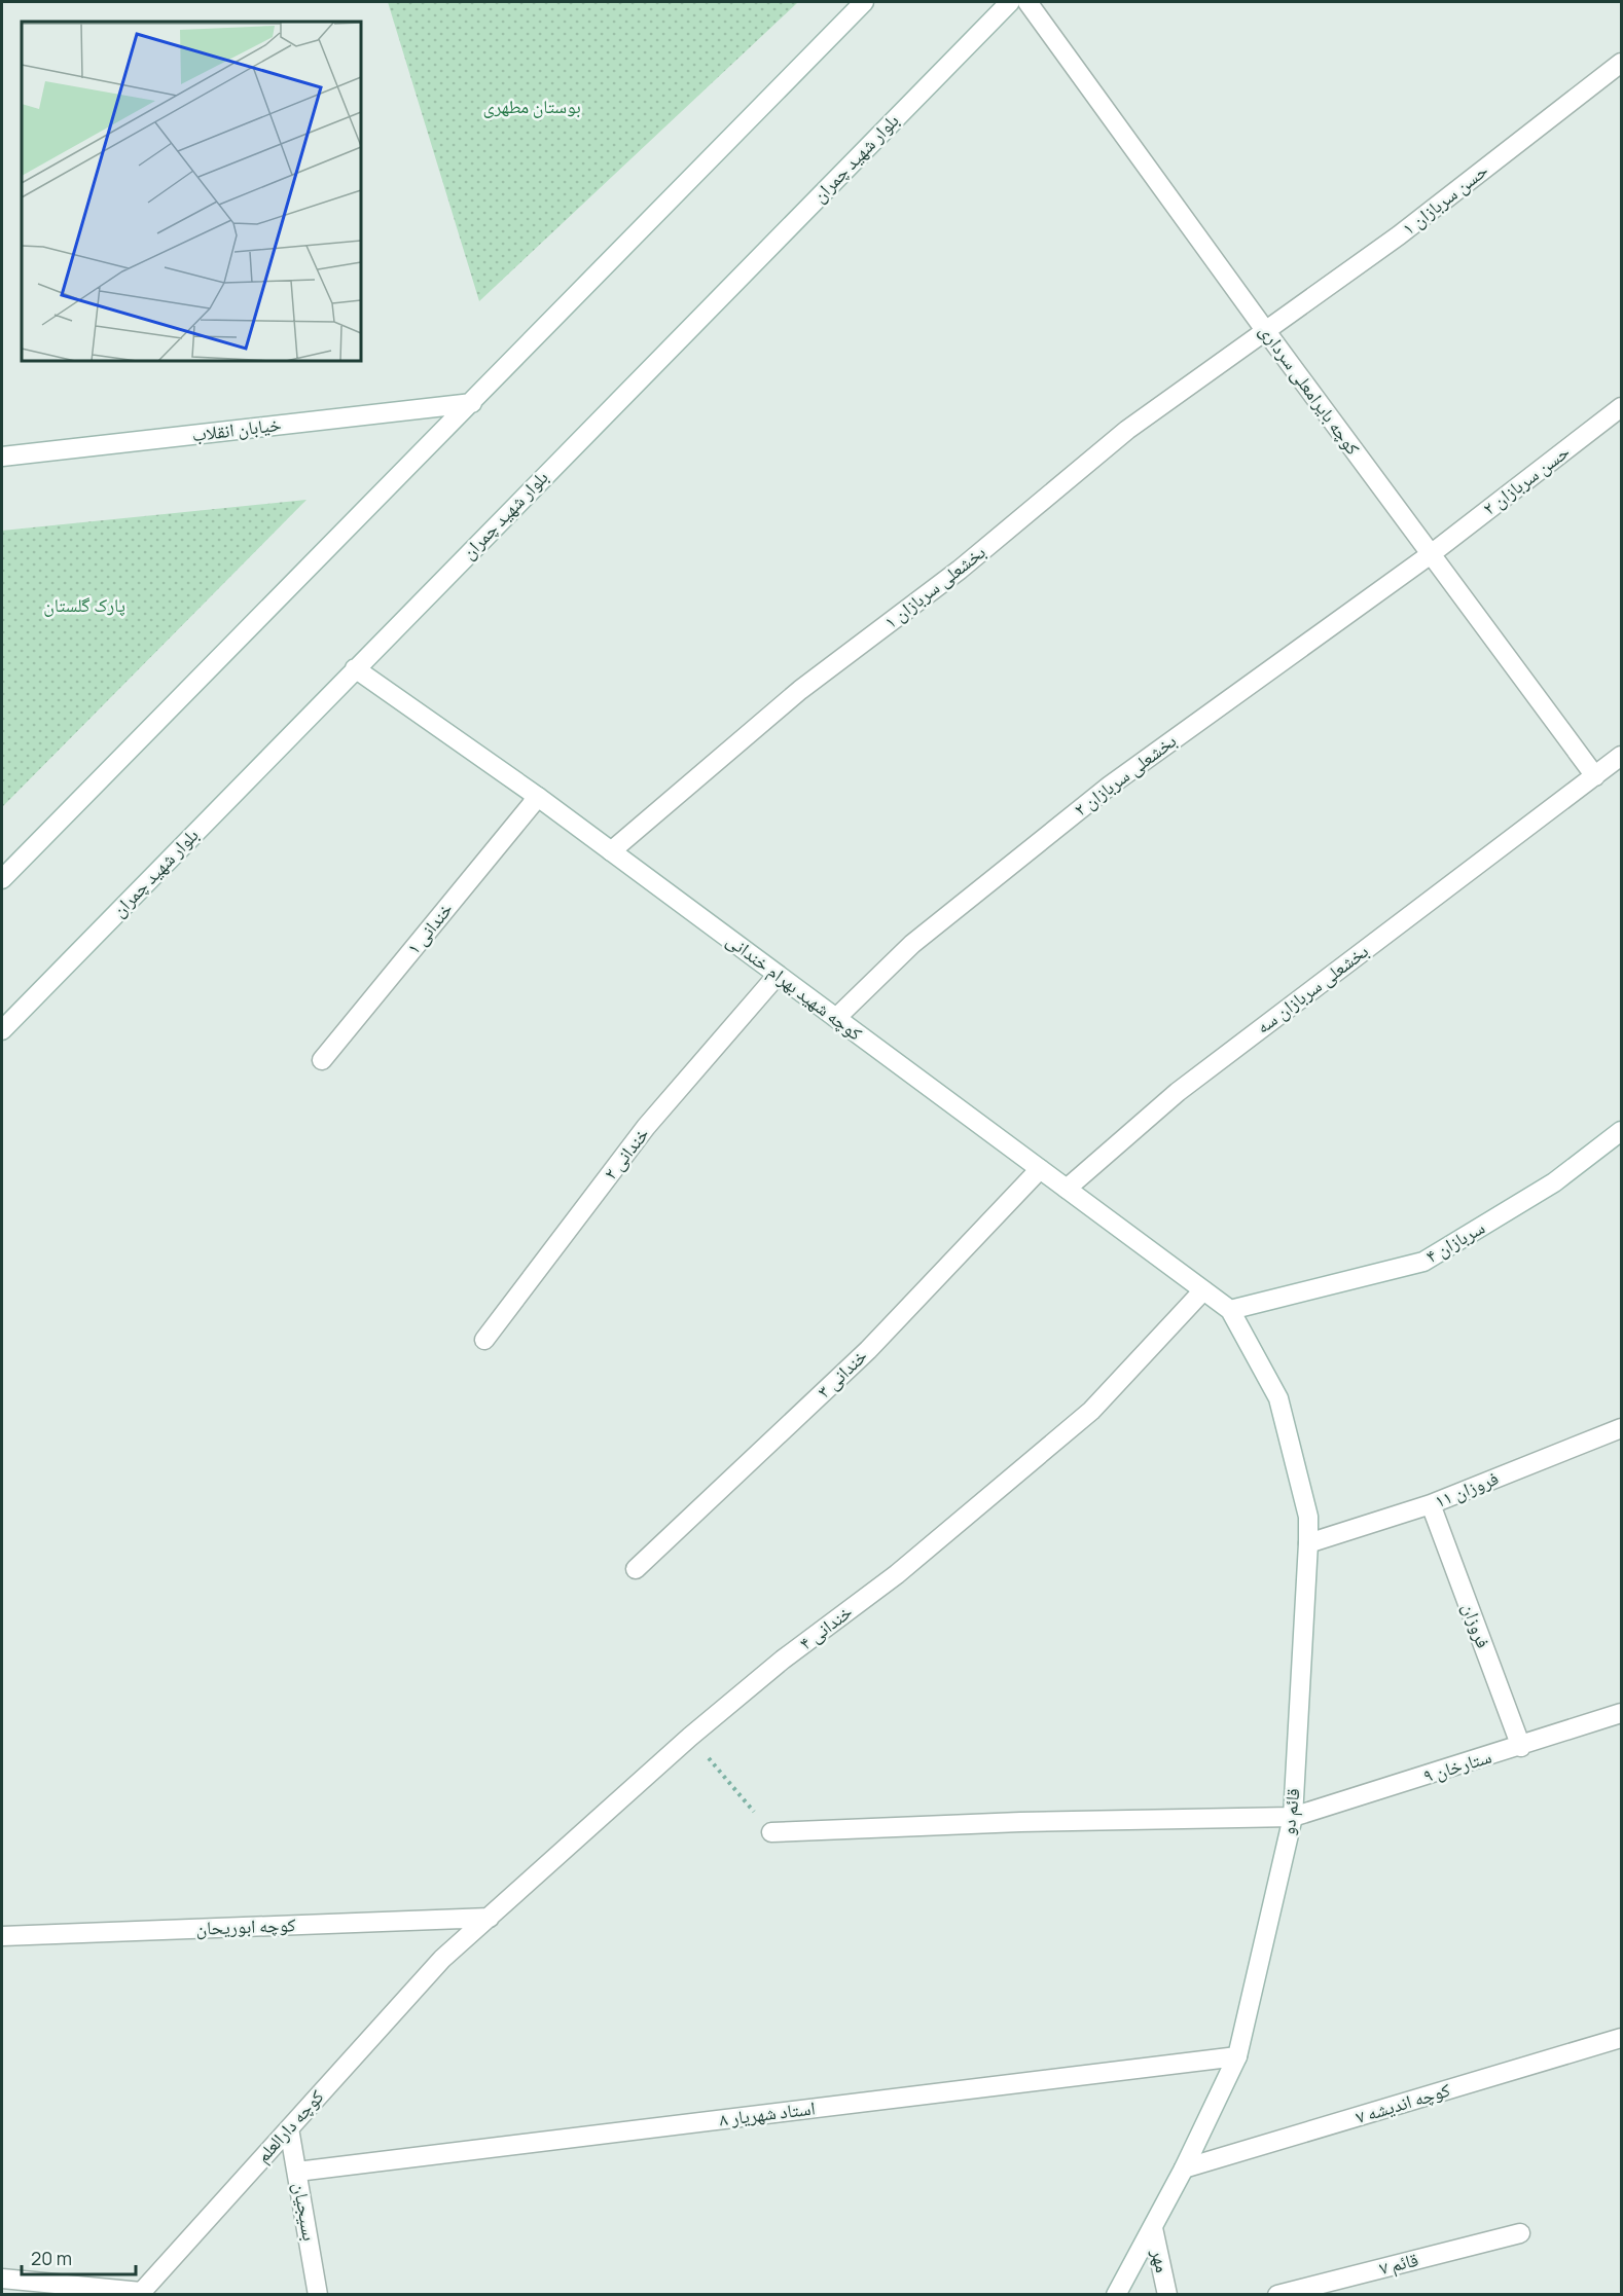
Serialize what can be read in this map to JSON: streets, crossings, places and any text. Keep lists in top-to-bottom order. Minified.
{"streets":{"street":["بلوار شهید چمران","حسن سربازان ۱","کوچه بایرامعلی سرداری","خیابان انقلاب","حسن سربازان ۲","بخشعلی سربازان ۱","بخشعلی سربازان ۲","خندانی ۱","کوچه شهید بهرام خندانی","بخشعلی سربازان سه","خندانی ۲","سربازان ۴","خندانی ۳","۱۱ فروزان","فروزان","خندانی ۴","۹ ستارخان","قائم دو","کوچه ابوریحان","کوچه اندیشه ۷","استاد شهریار ۸","کوچه دارالعلم","بسیجیان","مهر","قائم ۷"]},"crossings":[["بلوار شهید چمران","کوچه شهید بهرام خندانی"],["حسن سربازان ۱","کوچه بایرامعلی سرداری"],["حسن سربازان ۱","بخشعلی سربازان ۱"],["کوچه بایرامعلی سرداری","حسن سربازان ۲"],["کوچه بایرامعلی سرداری","بخشعلی سربازان ۱"],["کوچه بایرامعلی سرداری","بخشعلی سربازان ۲"],["کوچه بایرامعلی سرداری","بخشعلی سربازان سه"],["حسن سربازان ۲","بخشعلی سربازان ۲"],["بخشعلی سربازان ۱","کوچه شهید بهرام خندانی"],["بخشعلی سربازان ۲","کوچه شهید بهرام خندانی"],["خندانی ۱","کوچه شهید بهرام خندانی"],["کوچه شهید بهرام خندانی","بخشعلی سربازان سه"],["کوچه شهید بهرام خندانی","خندانی ۲"],["کوچه شهید بهرام خندانی","سربازان ۴"],["کوچه شهید بهرام خندانی","خندانی ۳"],["کوچه شهید بهرام خندانی","خندانی ۴"],["کوچه شهید بهرام خندانی","قائم دو"],["سربازان ۴","قائم دو"],["۱۱ فروزان","فروزان"],["۱۱ فروزان","قائم دو"],["فروزان","۹ ستارخان"],["خندانی ۴","کوچه ابوریحان"],["خندانی ۴","کوچه دارالعلم"],["۹ ستارخان","قائم دو"],["قائم دو","کوچه اندیشه ۷"],["قائم دو","استاد شهریار ۸"],["قائم دو","مهر"],["استاد شهریار ۸","بسیجیان"],["کوچه دارالعلم","بسیجیان"]],"parks":["بوستان مطهری","پارک گلستان"],"scale_bar":"20 m"}
